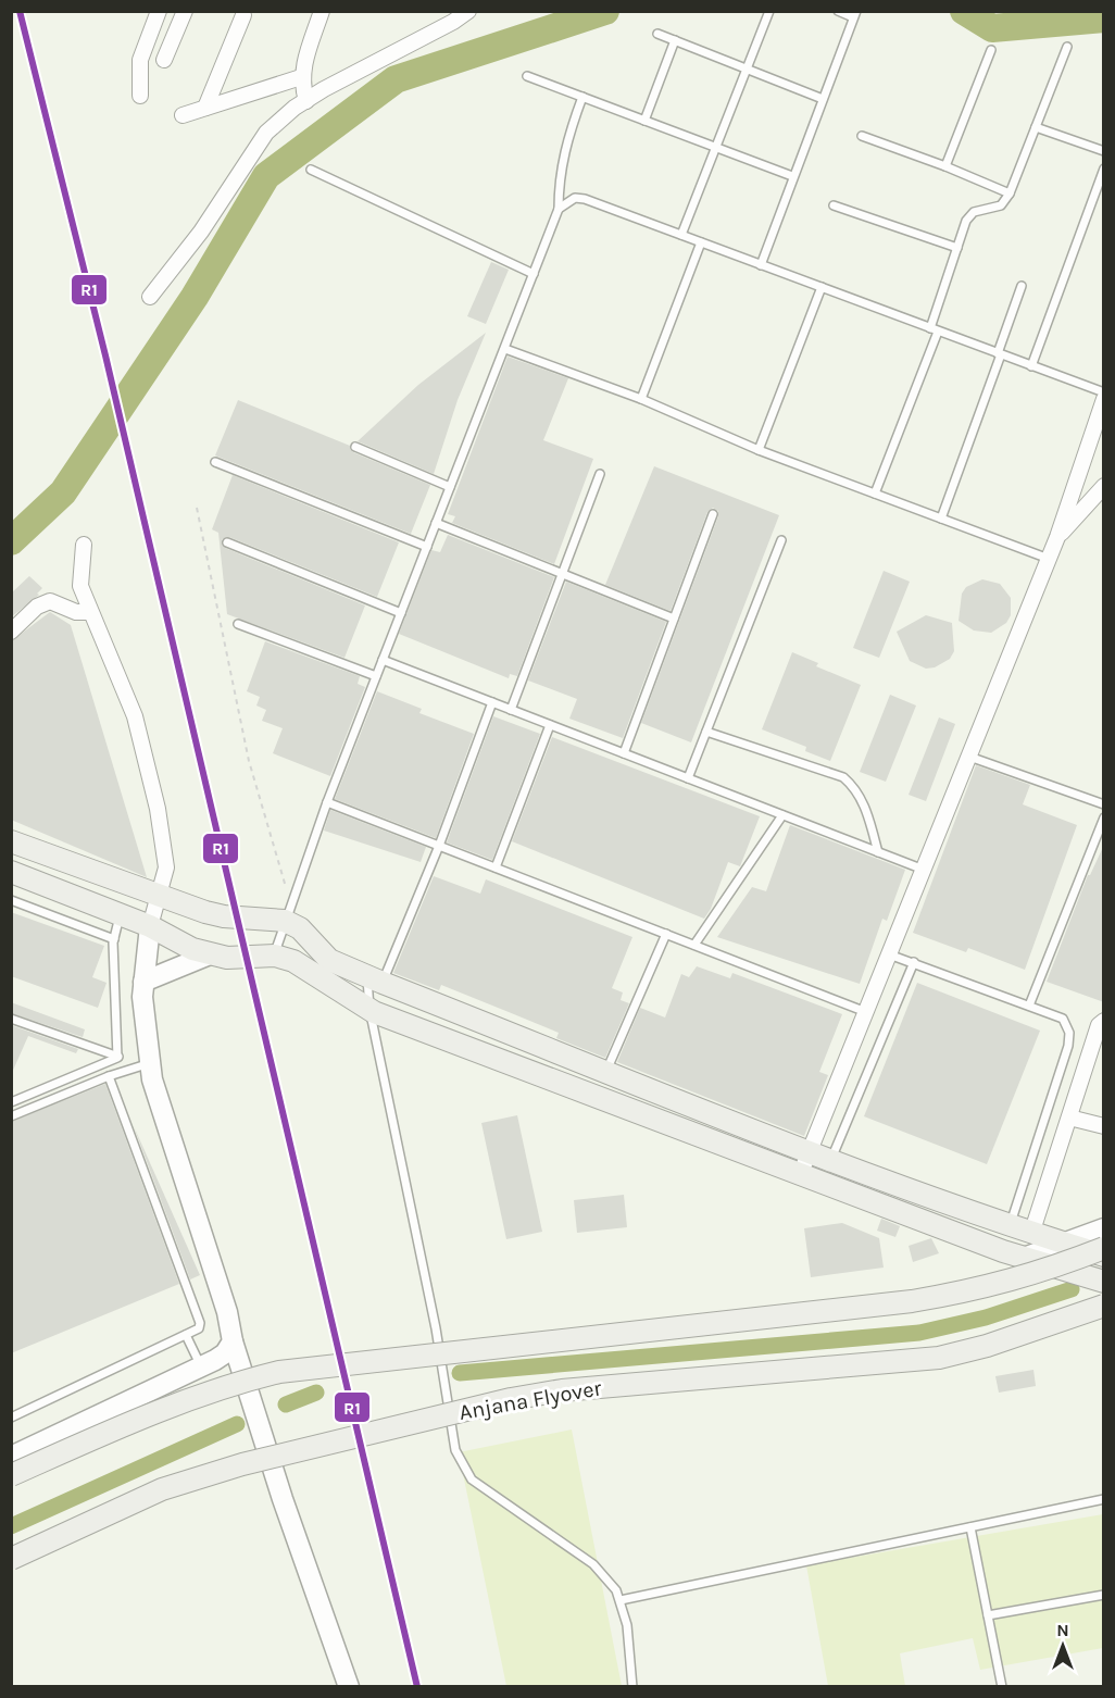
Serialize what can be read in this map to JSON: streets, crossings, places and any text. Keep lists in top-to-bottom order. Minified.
{"streets":{"main road":["Anjana Flyover"]},"lines":["transit line R1"],"north":"top"}
